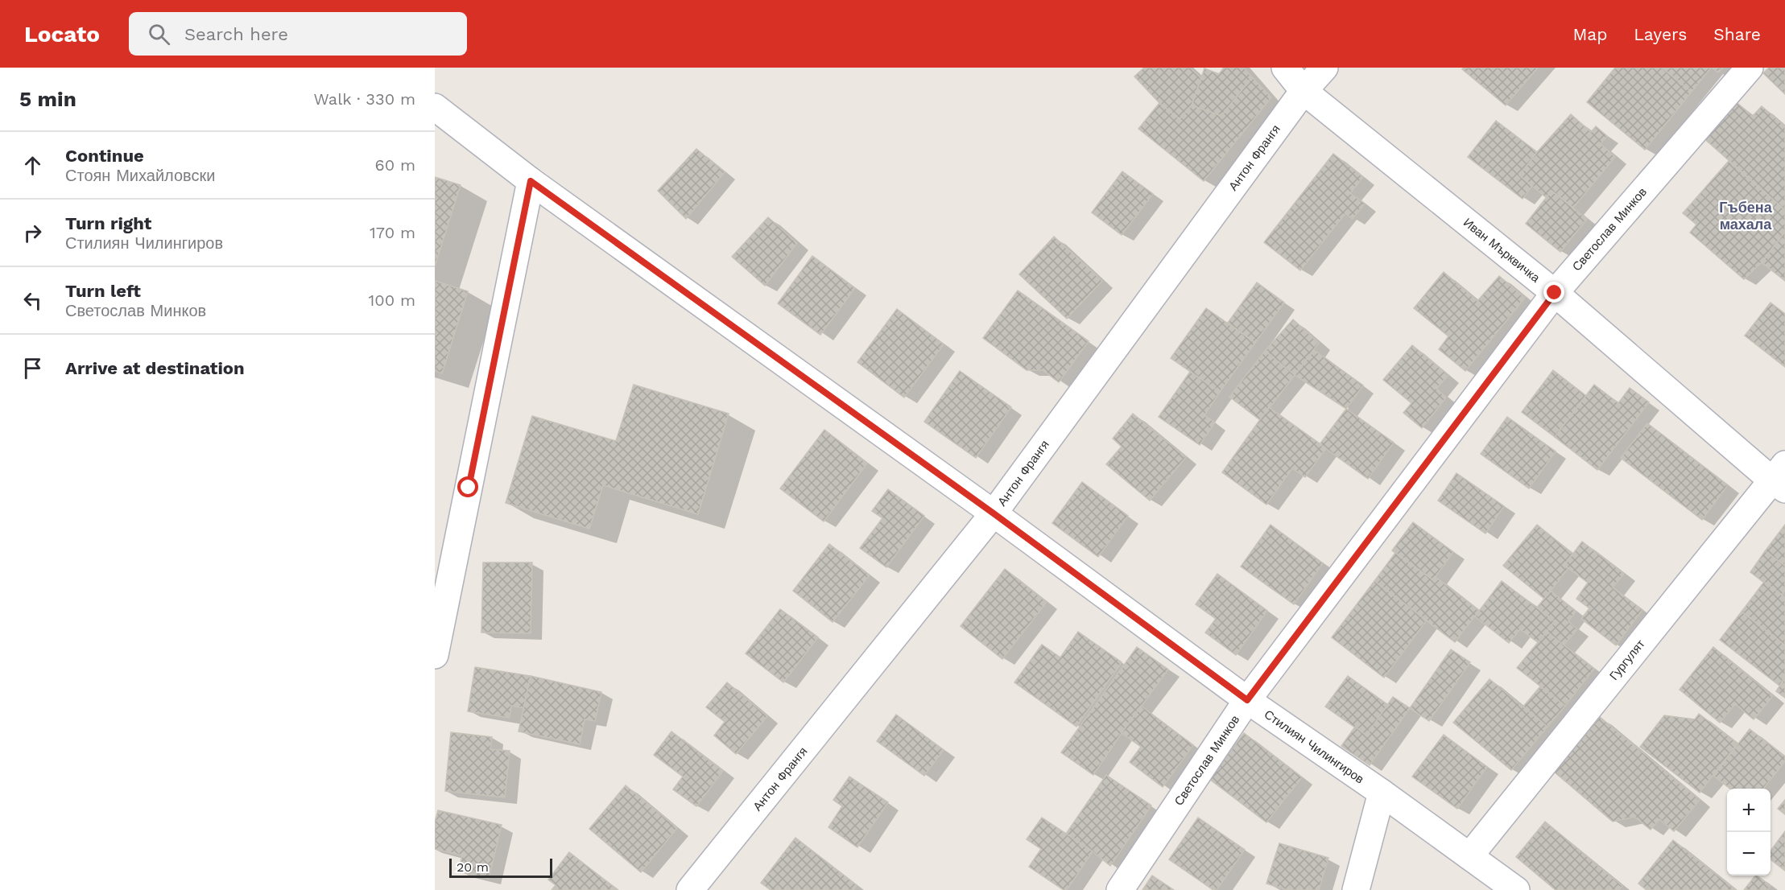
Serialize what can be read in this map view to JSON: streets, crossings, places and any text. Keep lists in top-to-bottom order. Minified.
{"streets":{"street":["Антон Франгя","Светослав Минков","Иван Мърквичка","Гургулят","Стилиян Чилингиров"]},"crossings":[["Антон Франгя","Иван Мърквичка"],["Антон Франгя","Стилиян Чилингиров"],["Светослав Минков","Иван Мърквичка"],["Светослав Минков","Стилиян Чилингиров"],["Иван Мърквичка","Гургулят"],["Гургулят","Стилиян Чилингиров"]],"districts":["Гъбена махала"],"scale_bar":"20 m","page":{"header":"Locato","search":"Search here","nav":["Map","Layers","Share"],"heading":["5 min","Walk · 330 m"],"list":[["Continue","Стоян Михайловски","60 m"],["Turn right","Стилиян Чилингиров","170 m"],["Turn left","Светослав Минков","100 m"],"Arrive at destination"],"map_buttons":["+","−"],"scale":"20 m"}}
